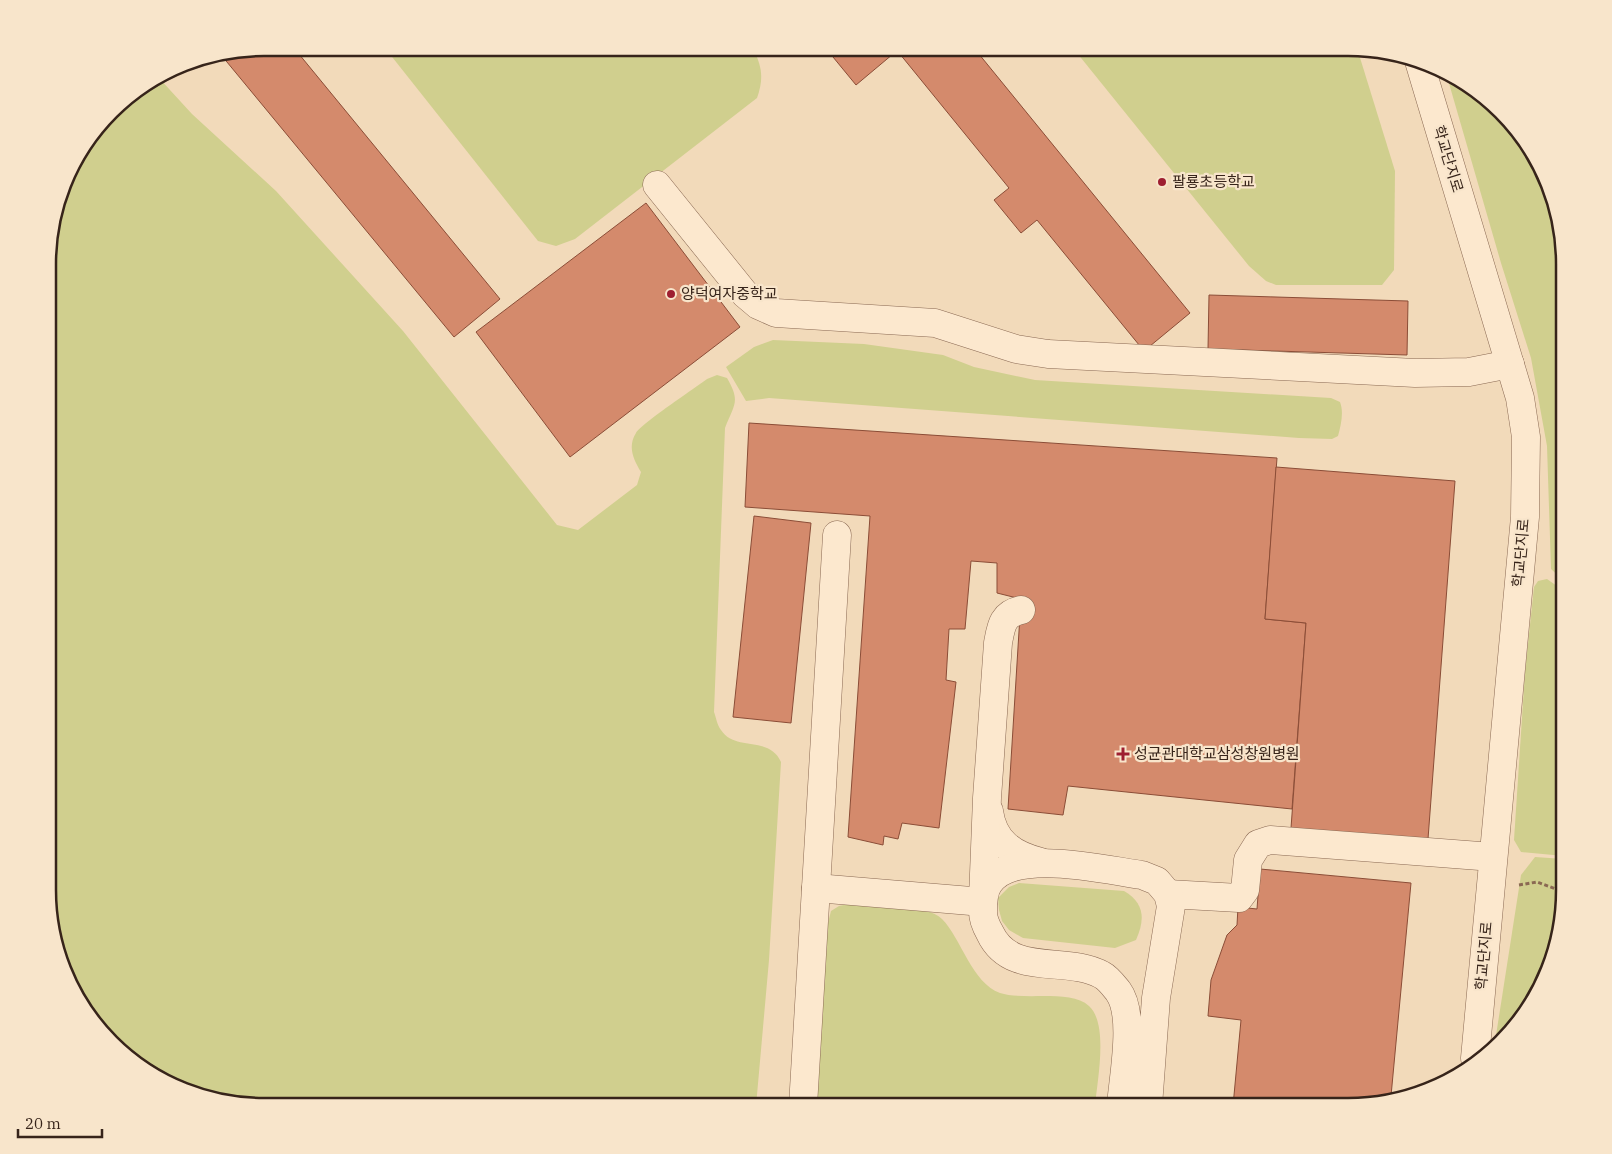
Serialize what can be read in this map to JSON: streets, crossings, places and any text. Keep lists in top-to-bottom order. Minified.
{"streets":{"street":["학교단지로"]},"places":{"other":["팔룡초등학교","양덕여자중학교"],"health":["성균관대학교삼성창원병원"]},"scale_bar":"20 m"}
